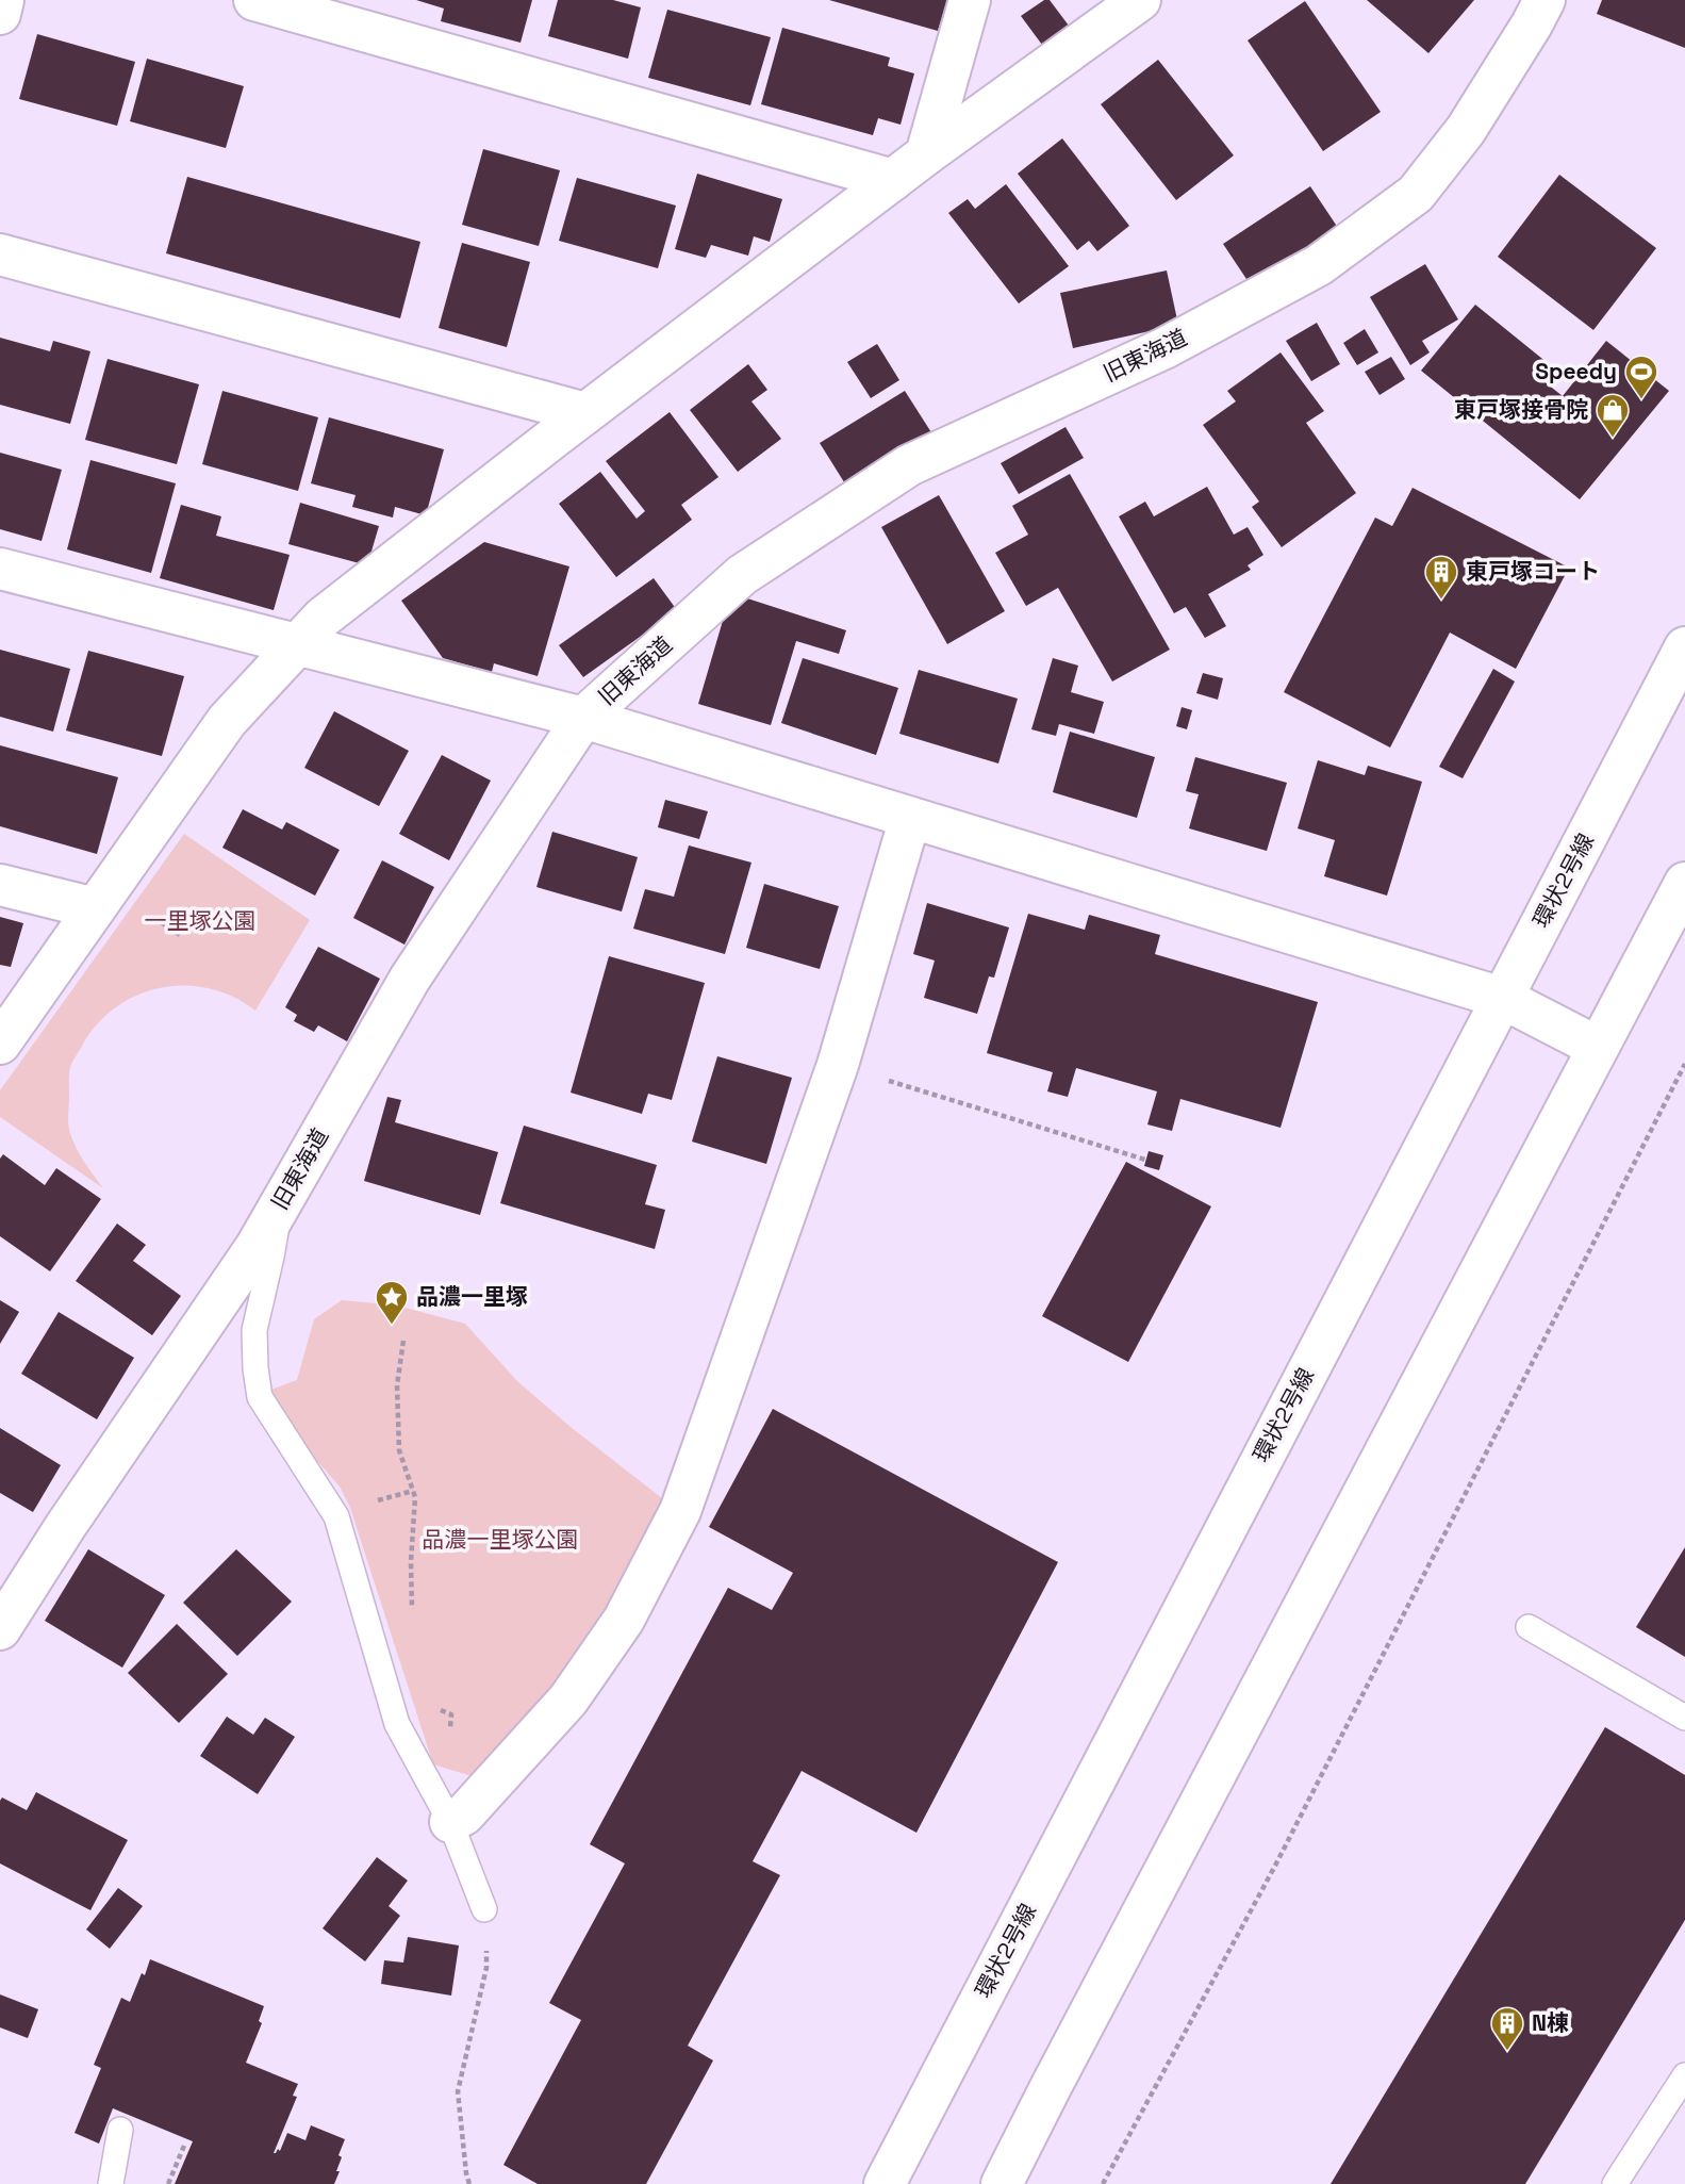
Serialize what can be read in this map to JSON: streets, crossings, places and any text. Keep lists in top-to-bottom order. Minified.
{"streets":{"street":["旧東海道","環状2号線"]},"parks":["一里塚公園","品濃一里塚公園"],"places":{"sports":["Speedy"],"shop":["東戸塚接骨院"],"building":["東戸塚コート","N棟"],"place":["品濃一里塚"]}}
